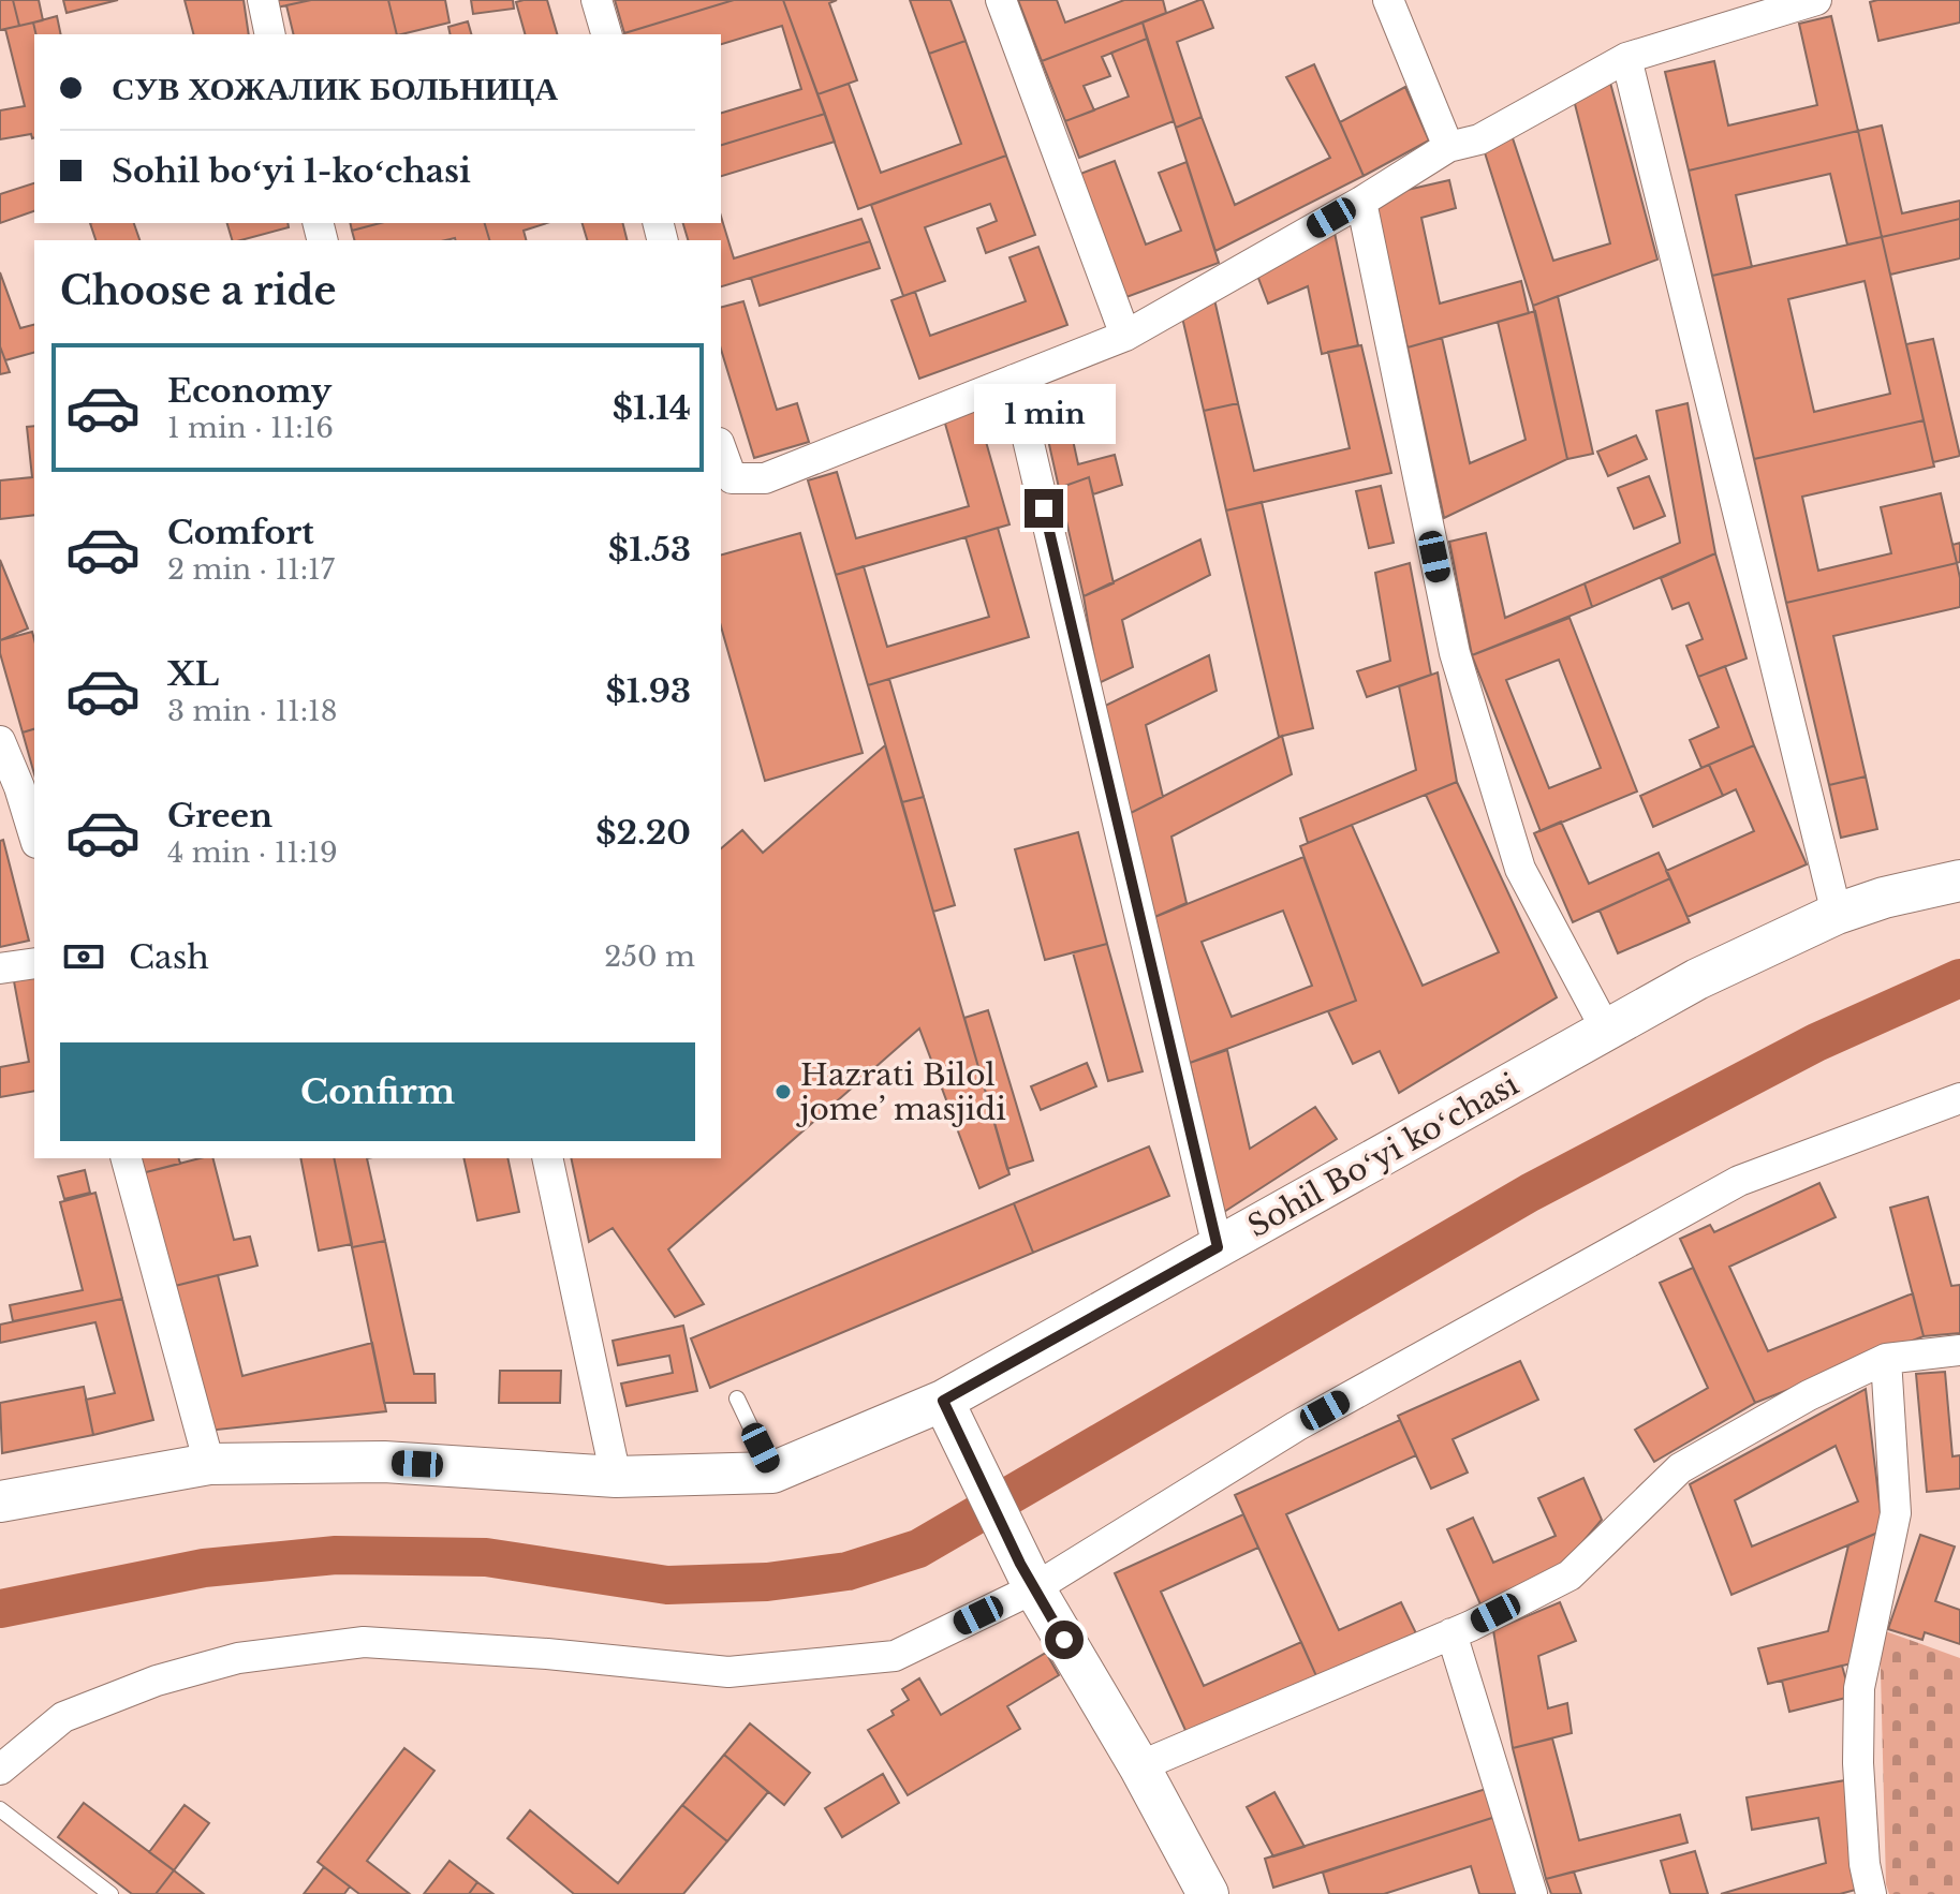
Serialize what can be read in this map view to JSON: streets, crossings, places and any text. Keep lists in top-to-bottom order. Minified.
{"streets":{"main road":["Sohil Boʻyi koʻchasi"]},"places":["Hazrati Bilol jome’ masjidi"],"page":{"banner":["СУВ ХОЖАЛИК БОЛЬНИЦА","Sohil boʻyi 1-koʻchasi"],"heading":"Choose a ride","list":[{"name":"Economy","note":"1 min · 11:16","value":"$1.14"},{"name":"Comfort","note":"2 min · 11:17","value":"$1.53"},{"name":"XL","note":"3 min · 11:18","value":"$1.93"},{"name":"Green","note":"4 min · 11:19","value":"$2.20"}],"bubble":"1 min","pay":["Cash","250 m"],"buttons":"Confirm"}}
